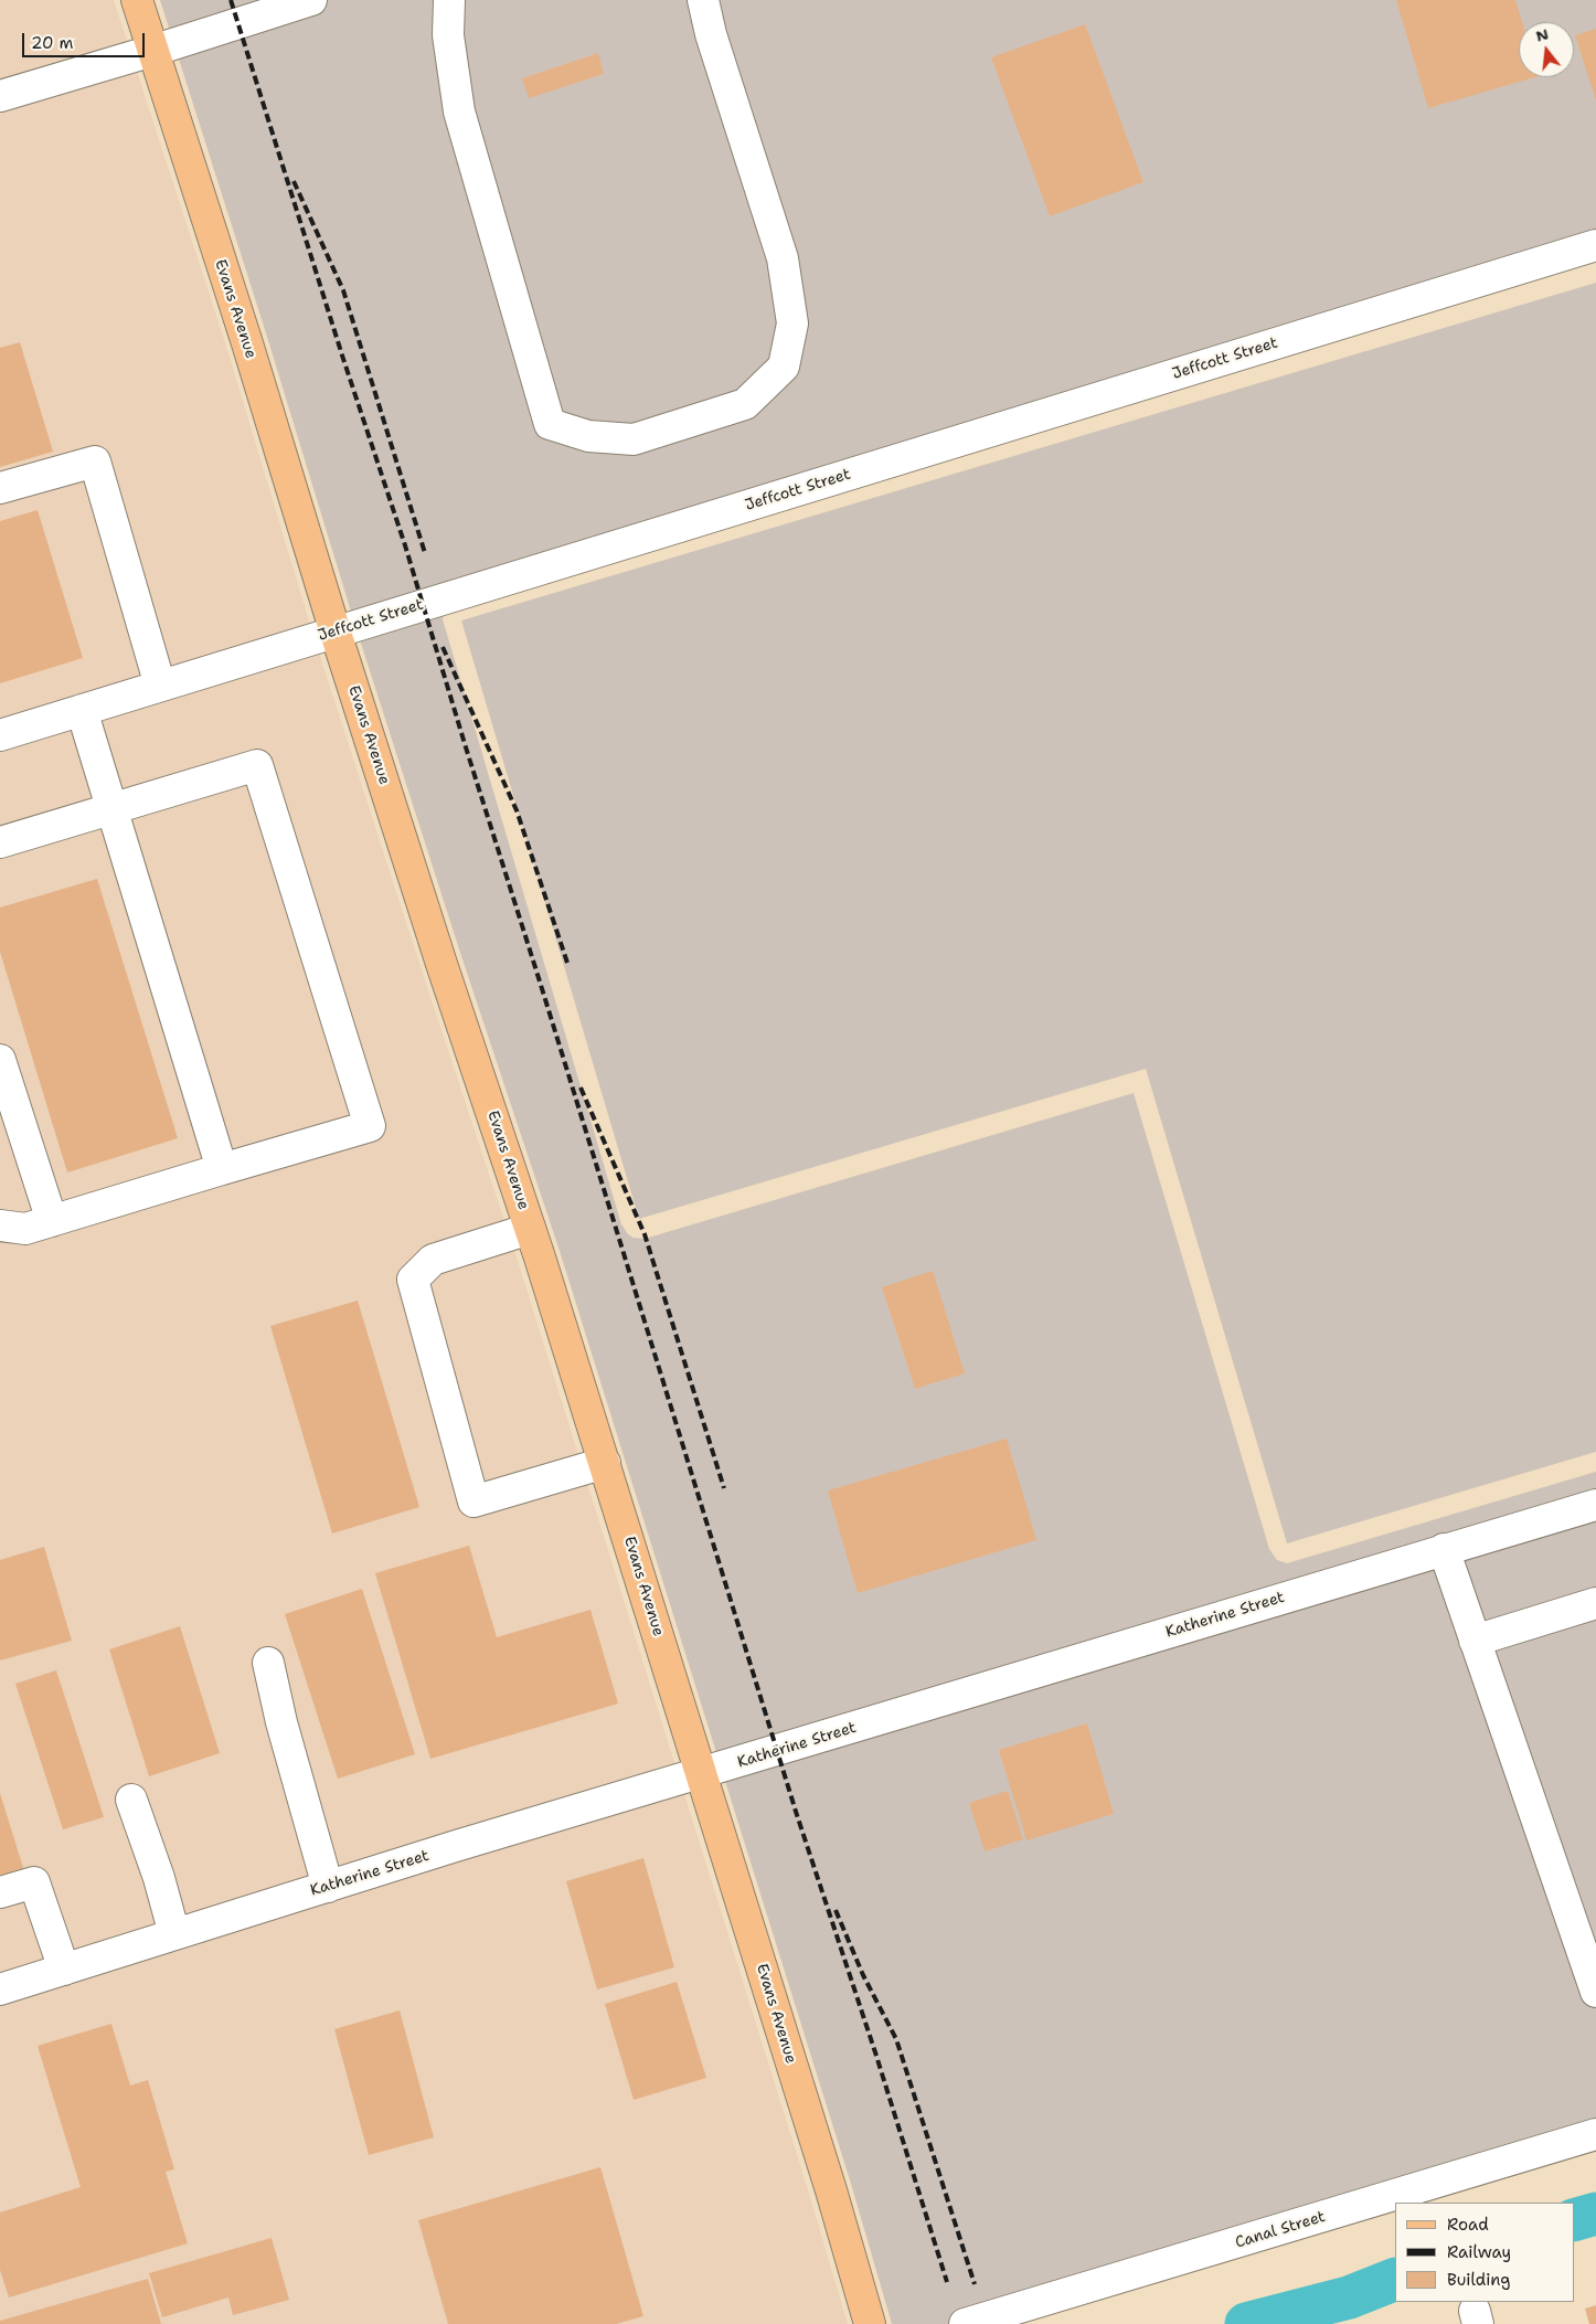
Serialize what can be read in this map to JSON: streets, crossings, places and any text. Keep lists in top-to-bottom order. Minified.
{"streets":{"main road":["Evans Avenue"],"street":["Jeffcott Street","Katherine Street","Canal Street"]},"crossings":[["Evans Avenue","Jeffcott Street"],["Evans Avenue","Katherine Street"]],"legend":["Road","Railway","Building"],"scale_bar":"20 m","north":"top"}
